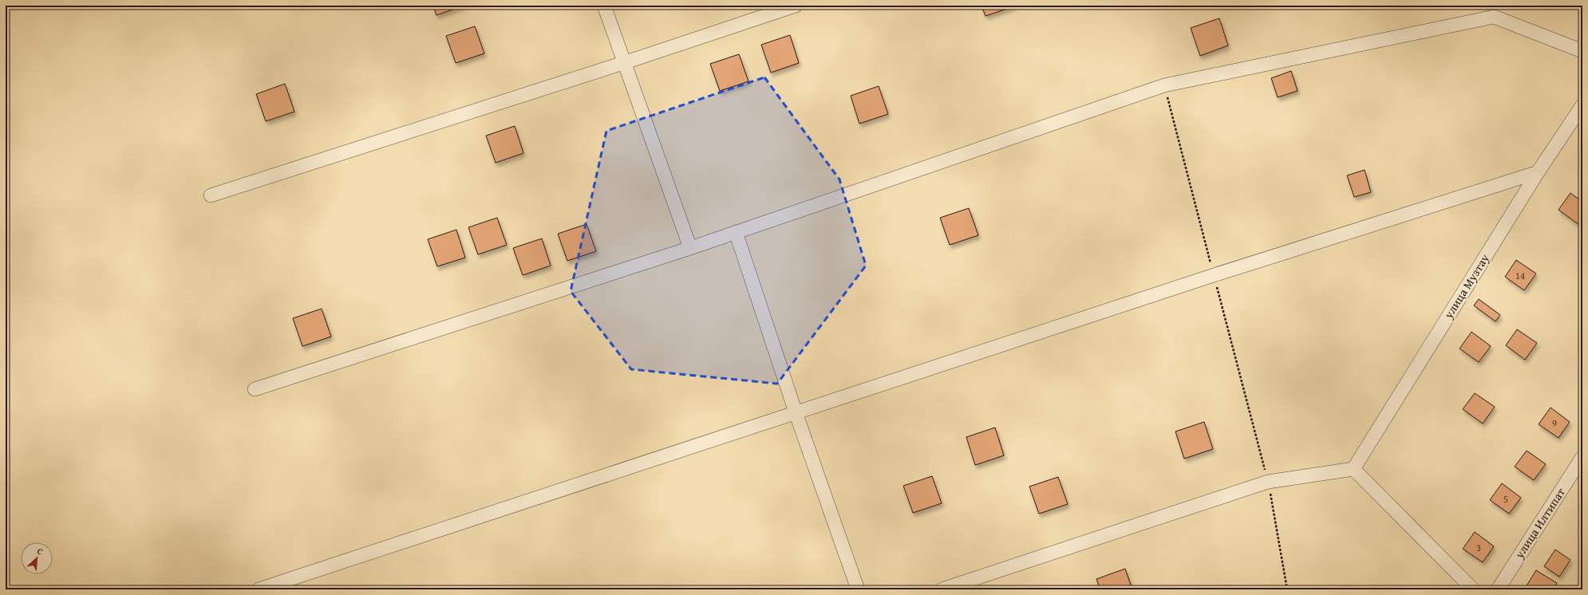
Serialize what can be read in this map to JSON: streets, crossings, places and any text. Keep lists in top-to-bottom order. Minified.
{"streets":{"street":["улица Музтау","улица Илтипат"]},"house_numbers":["14","9","5","3"],"north":"top right"}
